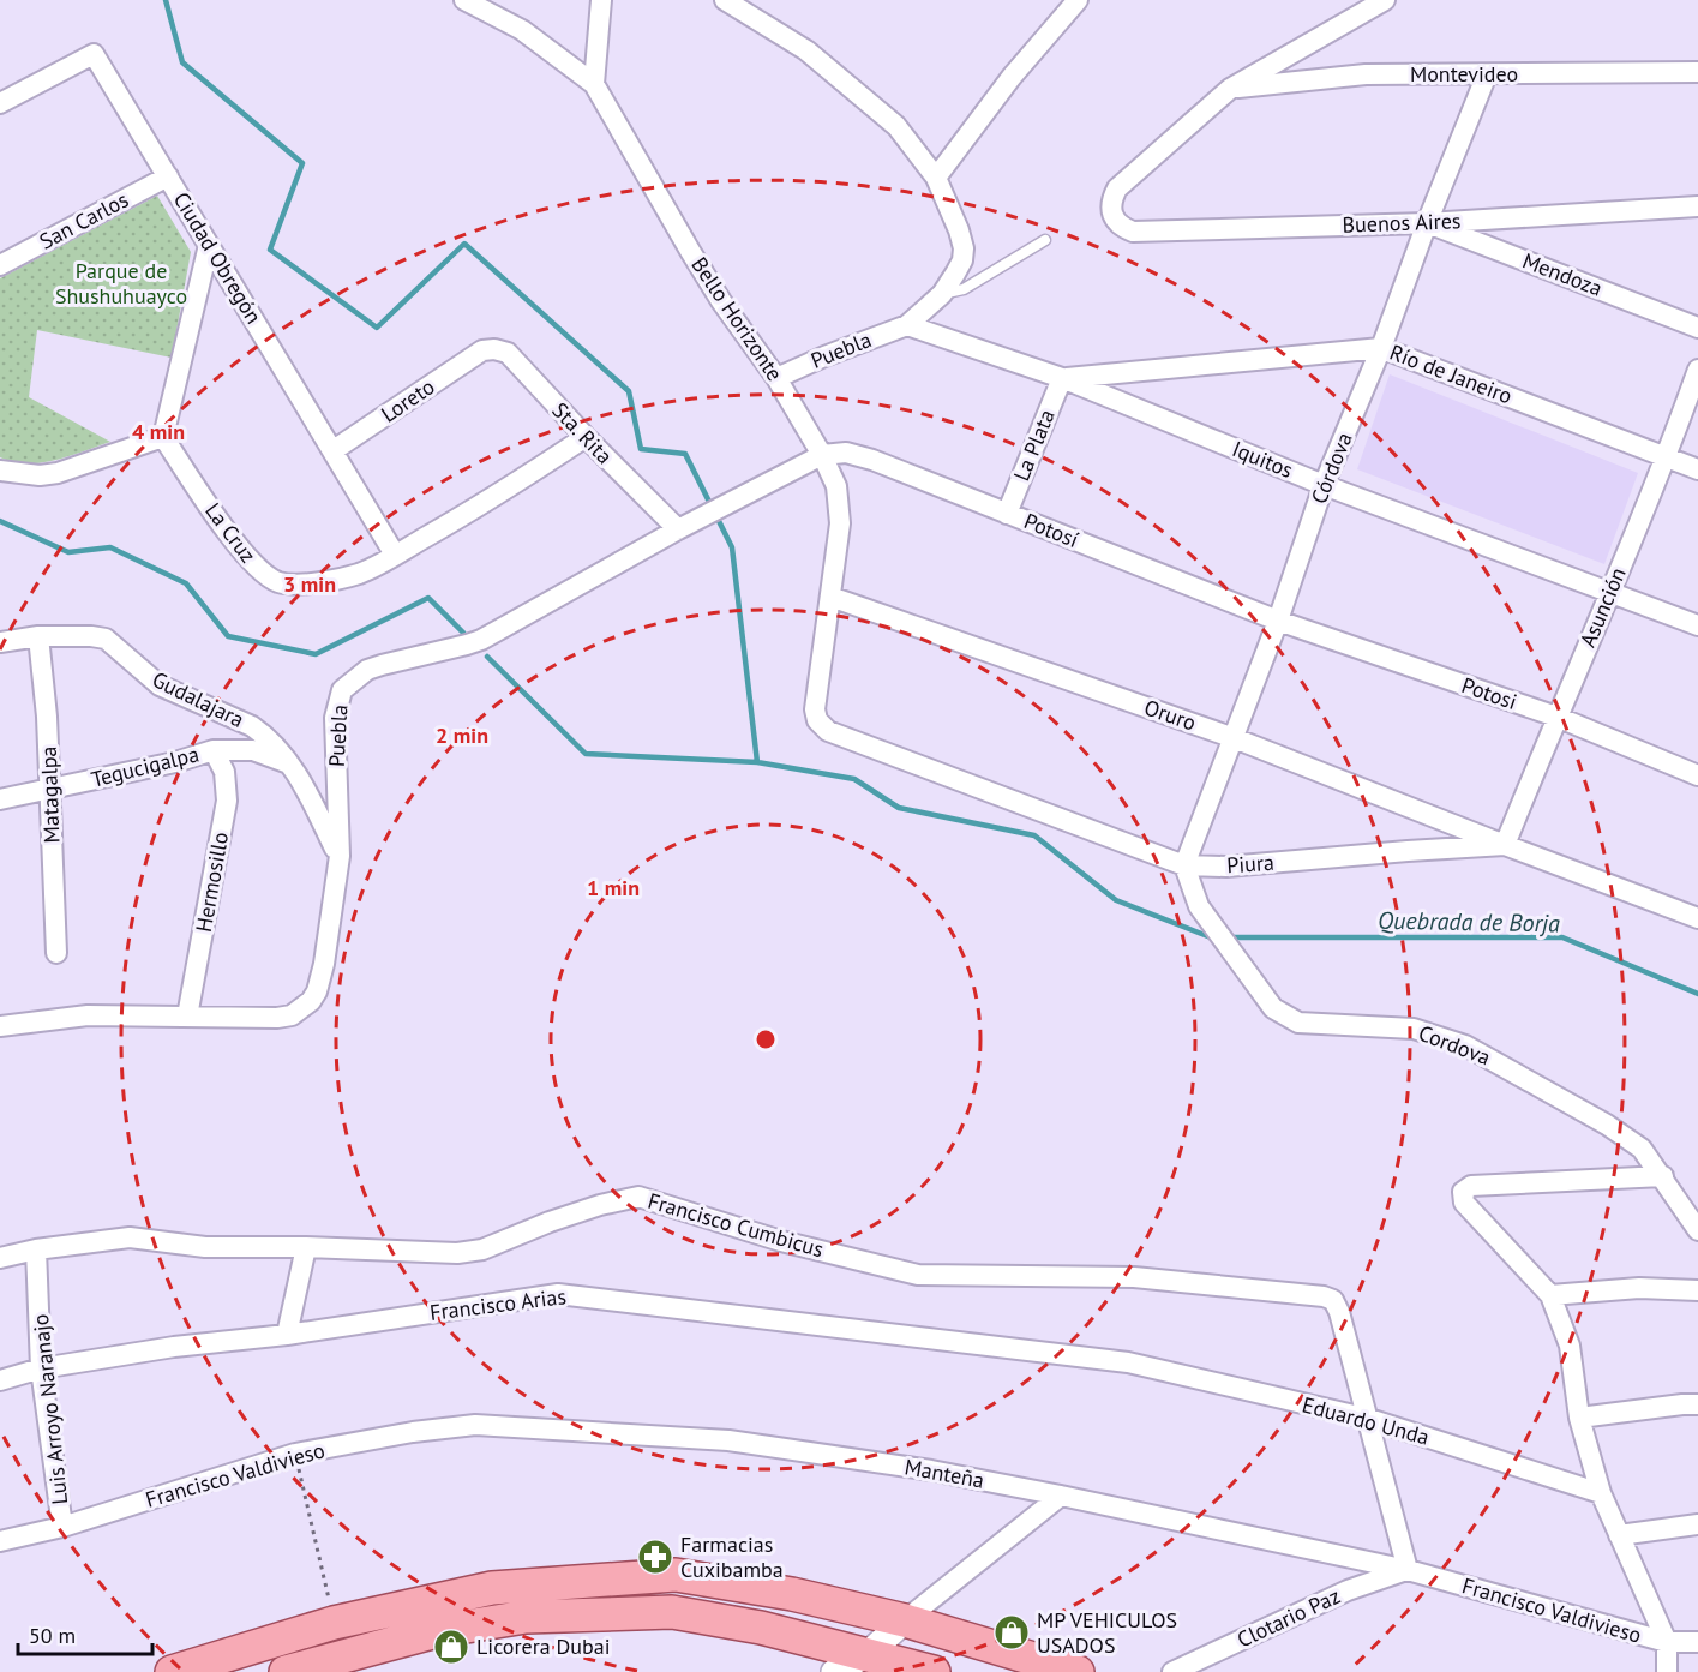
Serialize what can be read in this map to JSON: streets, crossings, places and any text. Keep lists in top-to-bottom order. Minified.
{"streets":{"street":["Montevideo","San Carlos","Buenos Aires","Ciudad Obregón","Mendoza","Bello Horizonte","Puebla","Río de Janeiro","Loreto","Sta. Rita","La Plata","Iquitos","Córdova","Potosí","La Cruz","Asunción","Potosi","Gudalajara","Oruro","Tegucigalpa","Matagalpa","Piura","Hermosillo","Cordova","Francisco Cumbicus","Francisco Arias","Luis Arroyo Naranajo","Eduardo Unda","Manteña","Francisco Valdivieso","Clotario Paz"]},"crossings":[["Montevideo","Buenos Aires"],["Montevideo","Córdova"],["San Carlos","Ciudad Obregón"],["Buenos Aires","Mendoza"],["Buenos Aires","Córdova"],["Ciudad Obregón","Loreto"],["Ciudad Obregón","La Cruz"],["Mendoza","Córdova"],["Bello Horizonte","Puebla"],["Bello Horizonte","Potosí"],["Bello Horizonte","Oruro"],["Bello Horizonte","Piura"],["Puebla","Sta. Rita"],["Puebla","Iquitos"],["Puebla","Potosí"],["Puebla","Gudalajara"],["Puebla","Hermosillo"],["Río de Janeiro","La Plata"],["Río de Janeiro","Iquitos"],["Río de Janeiro","Córdova"],["Río de Janeiro","Asunción"],["Loreto","Sta. Rita"],["Sta. Rita","La Cruz"],["La Plata","Iquitos"],["La Plata","Potosí"],["Iquitos","Córdova"],["Iquitos","Asunción"],["Córdova","Potosí"],["Córdova","Potosi"],["Córdova","Oruro"],["Córdova","Piura"],["Córdova","Cordova"],["Potosí","Potosi"],["Asunción","Potosi"],["Asunción","Oruro"],["Asunción","Piura"],["Gudalajara","Tegucigalpa"],["Gudalajara","Matagalpa"],["Oruro","Piura"],["Tegucigalpa","Matagalpa"],["Tegucigalpa","Hermosillo"],["Piura","Cordova"],["Francisco Cumbicus","Luis Arroyo Naranajo"],["Francisco Cumbicus","Eduardo Unda"],["Francisco Arias","Luis Arroyo Naranajo"],["Francisco Arias","Eduardo Unda"],["Luis Arroyo Naranajo","Francisco Valdivieso"],["Manteña","Francisco Valdivieso"],["Manteña","Clotario Paz"],["Francisco Valdivieso","Clotario Paz"]],"water":["Quebrada de Borja"],"parks":["Parque de Shushuhuayco"],"places":{"pharmacy":["Farmacias Cuxibamba"],"shop":["MP VEHICULOS USADOS","Licorera Dubai"]},"scale_bar":"50 m","rings":["4 min","3 min","2 min","1 min"]}
